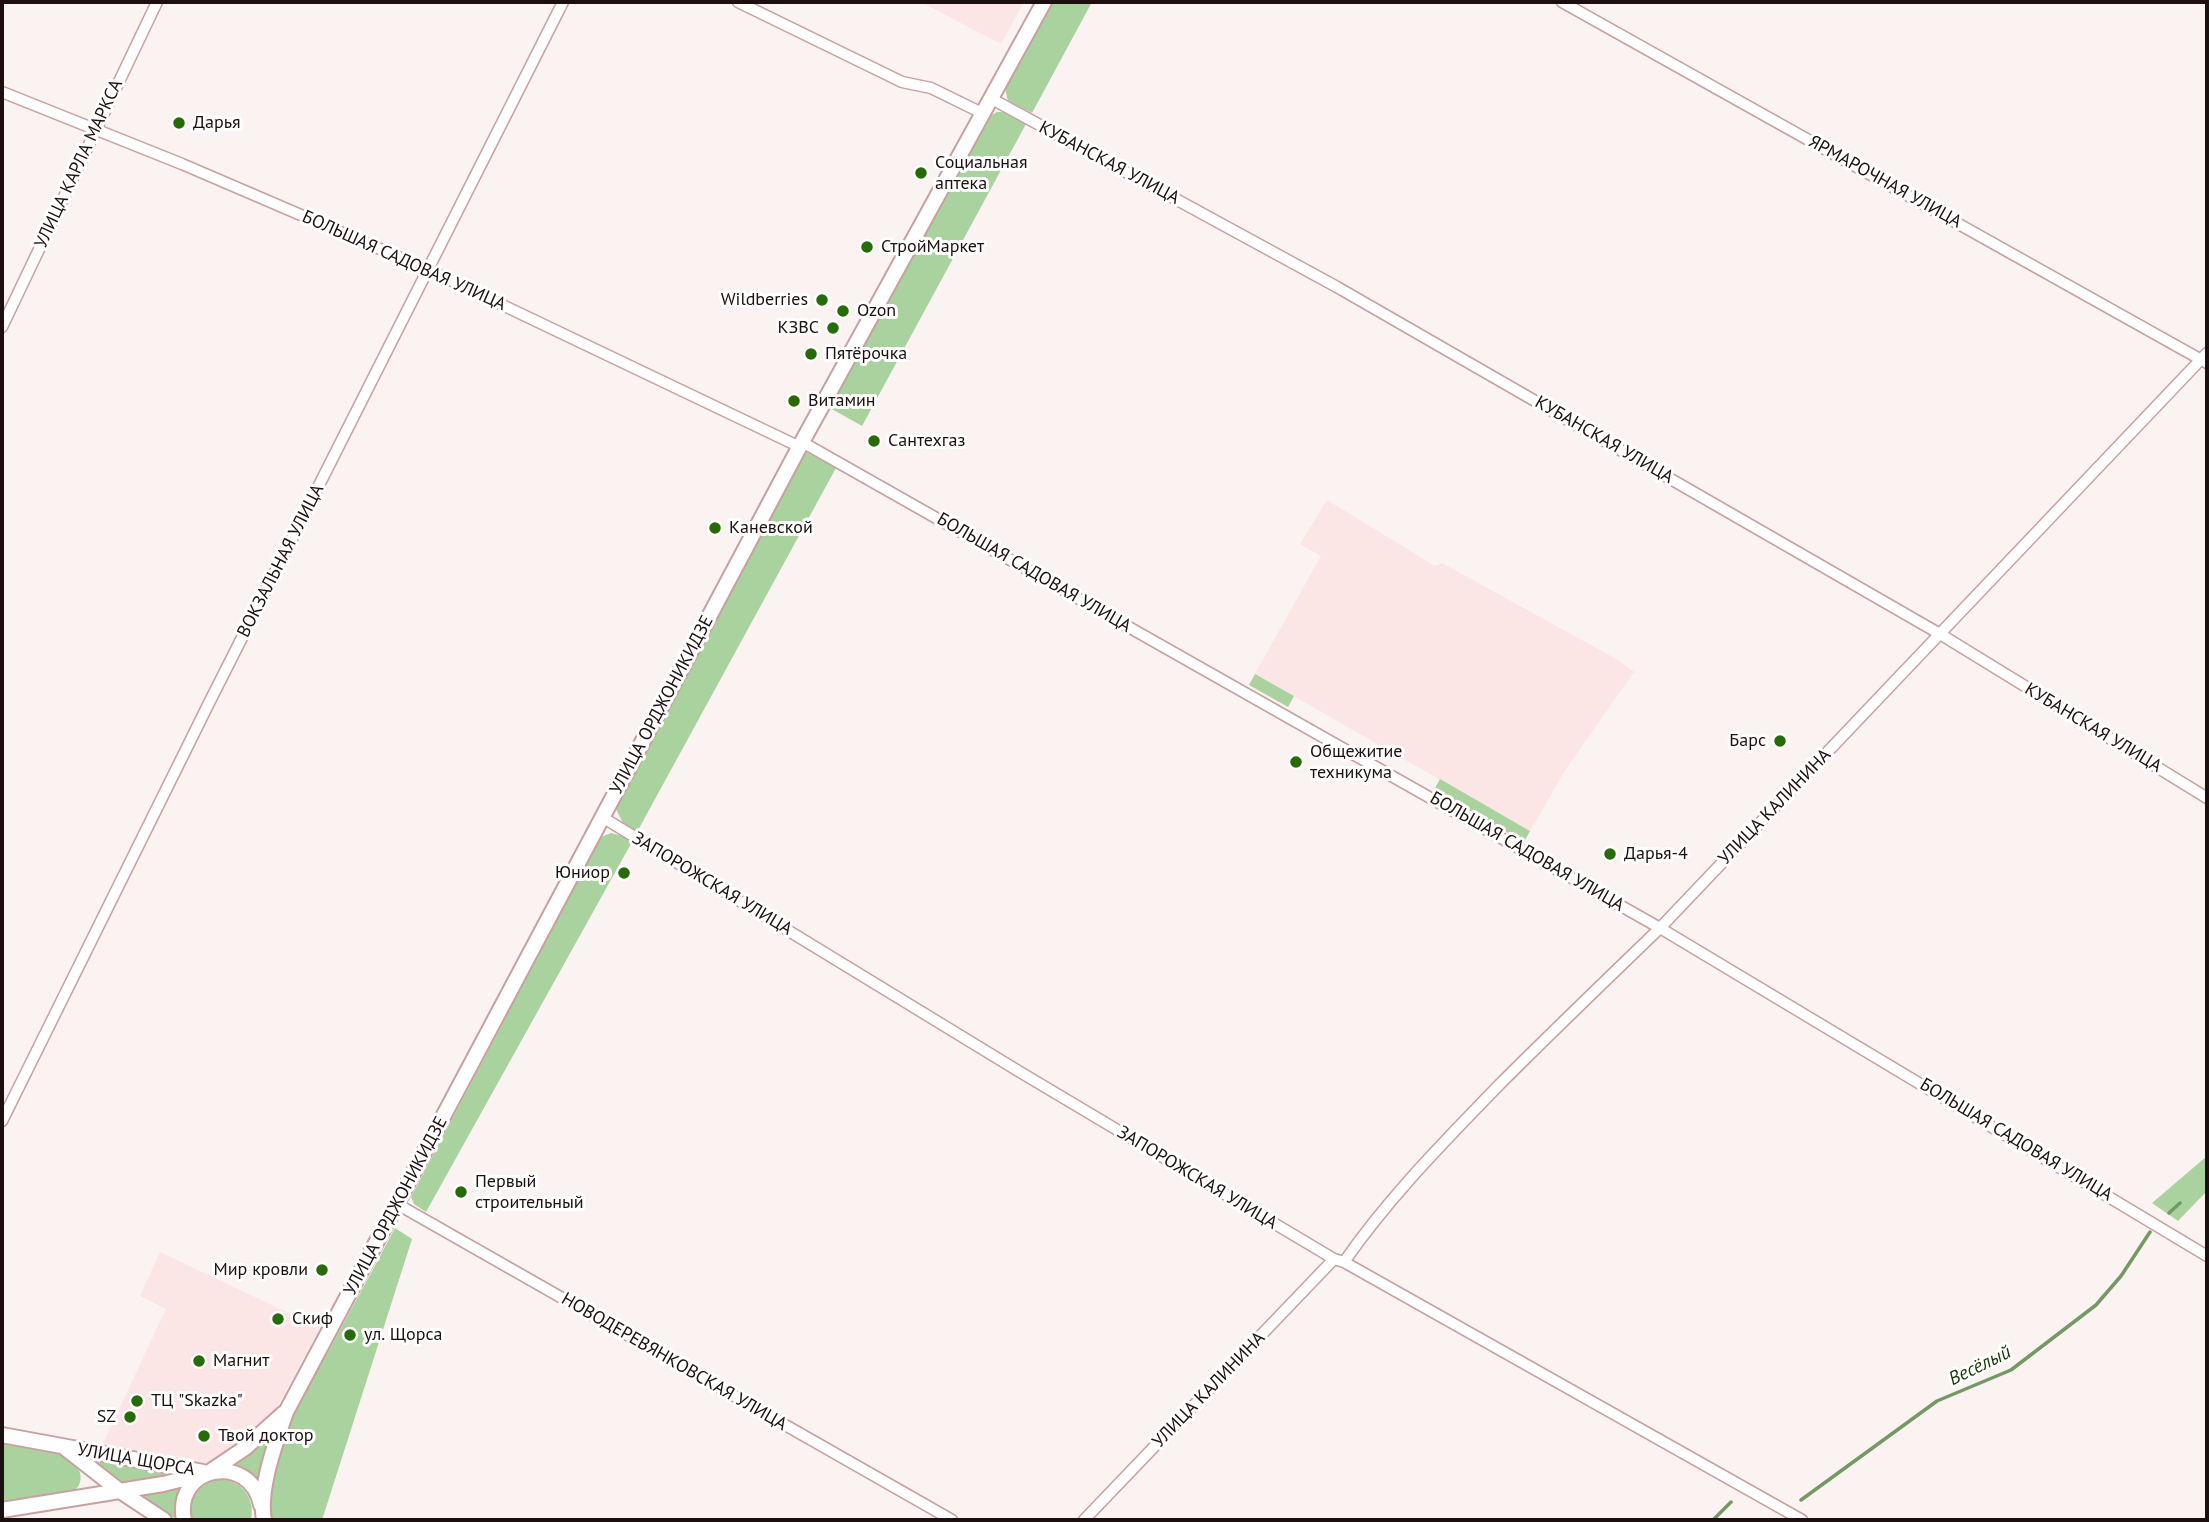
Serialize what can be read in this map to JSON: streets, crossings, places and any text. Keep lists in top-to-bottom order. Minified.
{"streets":{"main road":["УЛИЦА ОРДЖОНИКИДЗЕ","УЛИЦА ЩОРСА"],"street":["КУБАНСКАЯ УЛИЦА","УЛИЦА КАРЛА МАРКСА","ЯРМАРОЧНАЯ УЛИЦА","БОЛЬШАЯ САДОВАЯ УЛИЦА","ВОКЗАЛЬНАЯ УЛИЦА","УЛИЦА КАЛИНИНА","ЗАПОРОЖСКАЯ УЛИЦА","НОВОДЕРЕВЯНКОВСКАЯ УЛИЦА"]},"crossings":[["КУБАНСКАЯ УЛИЦА","УЛИЦА ОРДЖОНИКИДЗЕ"],["КУБАНСКАЯ УЛИЦА","УЛИЦА КАЛИНИНА"],["УЛИЦА КАРЛА МАРКСА","БОЛЬШАЯ САДОВАЯ УЛИЦА"],["ЯРМАРОЧНАЯ УЛИЦА","УЛИЦА КАЛИНИНА"],["БОЛЬШАЯ САДОВАЯ УЛИЦА","ВОКЗАЛЬНАЯ УЛИЦА"],["БОЛЬШАЯ САДОВАЯ УЛИЦА","УЛИЦА ОРДЖОНИКИДЗЕ"],["БОЛЬШАЯ САДОВАЯ УЛИЦА","УЛИЦА КАЛИНИНА"],["УЛИЦА ОРДЖОНИКИДЗЕ","ЗАПОРОЖСКАЯ УЛИЦА"],["УЛИЦА ОРДЖОНИКИДЗЕ","НОВОДЕРЕВЯНКОВСКАЯ УЛИЦА"],["УЛИЦА КАЛИНИНА","ЗАПОРОЖСКАЯ УЛИЦА"]],"water":["Весёлый"],"places":["Дарья","Социальная аптека","СтройМаркет","Wildberries","Ozon","КЗВС","Пятёрочка","Витамин","Сантехгаз","Каневской","Барс","Общежитие техникума","Дарья-4","Юниор","Первый строительный","Мир кровли","Скиф","ул. Щорса","Магнит","ТЦ \"Skazka\"","SZ","Твой доктор"]}
